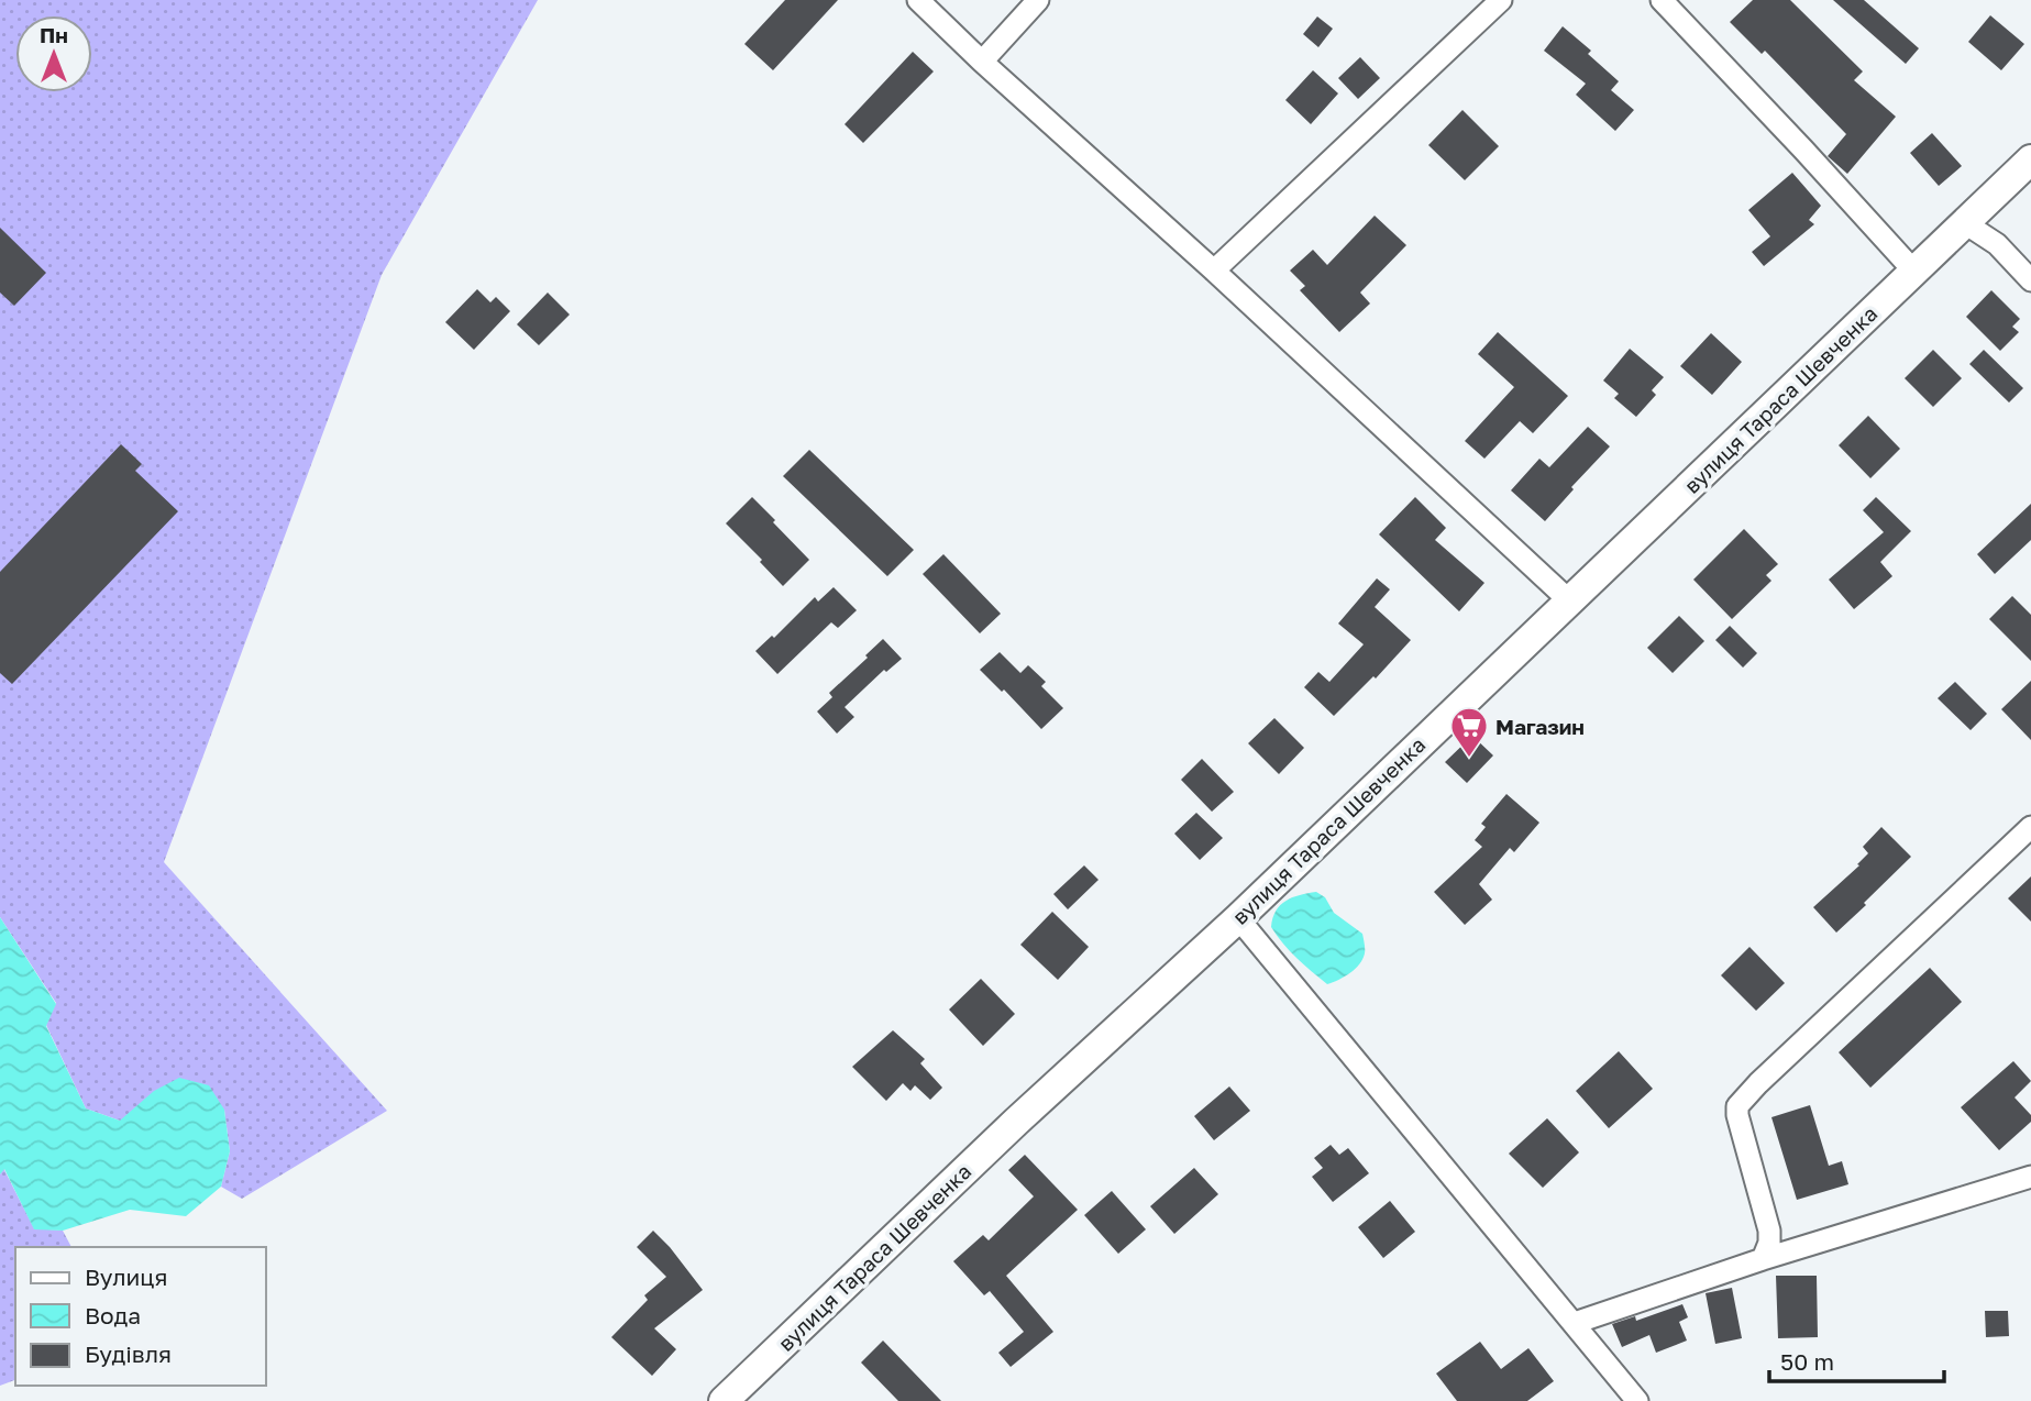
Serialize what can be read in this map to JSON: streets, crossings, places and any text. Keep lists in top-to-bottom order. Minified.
{"streets":{"street":["вулиця Тараса Шевченка"]},"places":{"supermarket":["Магазин"]},"legend":["Вулиця","Вода","Будівля"],"scale_bar":"50 m","north":"top"}
